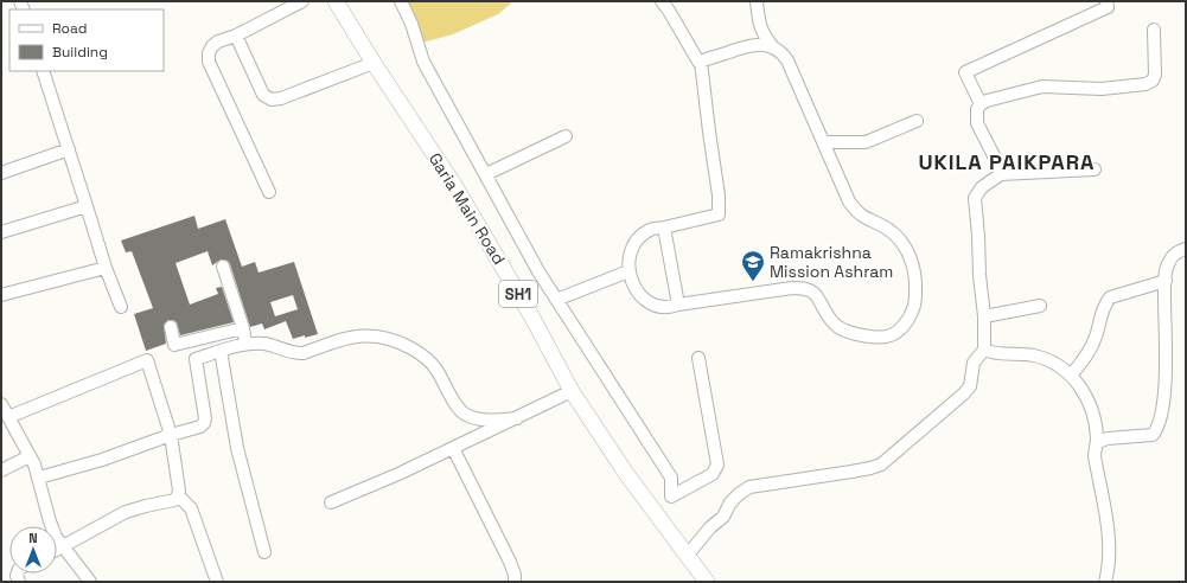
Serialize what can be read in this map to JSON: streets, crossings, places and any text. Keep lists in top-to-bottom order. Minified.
{"streets":{"main road":["Garia Main Road","SH1"]},"districts":["UKILA PAIKPARA"],"places":{"school or university":["Ramakrishna Mission Ashram"]},"legend":["Road","Building"],"north":"top"}
